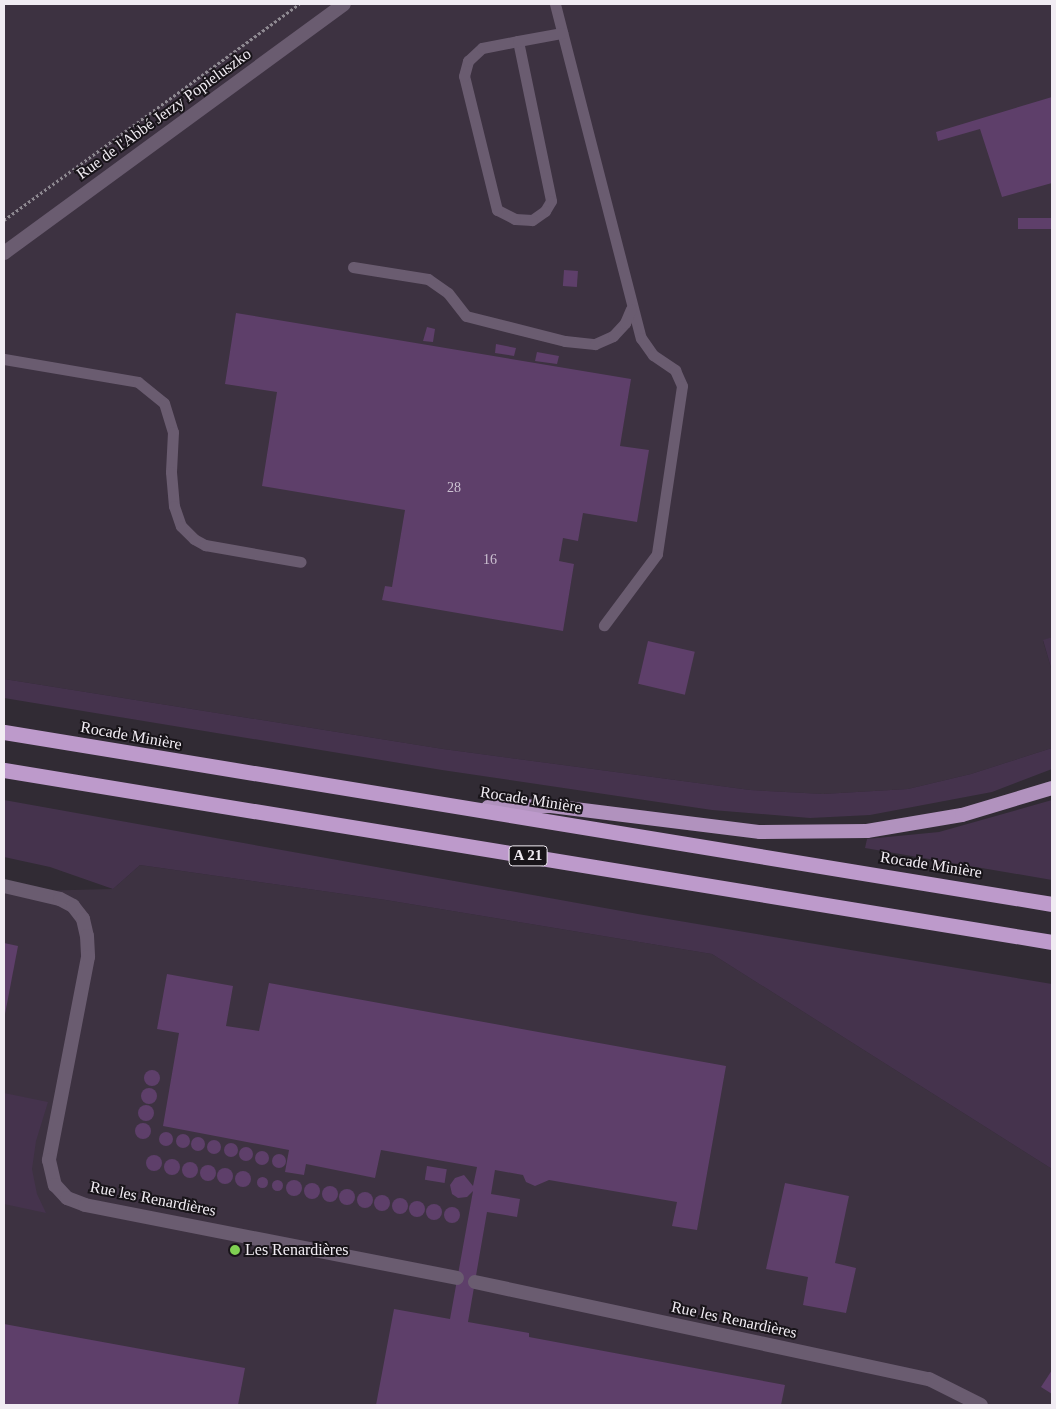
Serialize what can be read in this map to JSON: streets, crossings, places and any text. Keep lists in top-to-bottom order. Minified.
{"streets":{"highway":["Rocade Minière","A 21"],"street":["Rue de l'Abbé Jerzy Popieluszko","Rue les Renardières"]},"places":["Les Renardières"],"house_numbers":["28","16"]}
